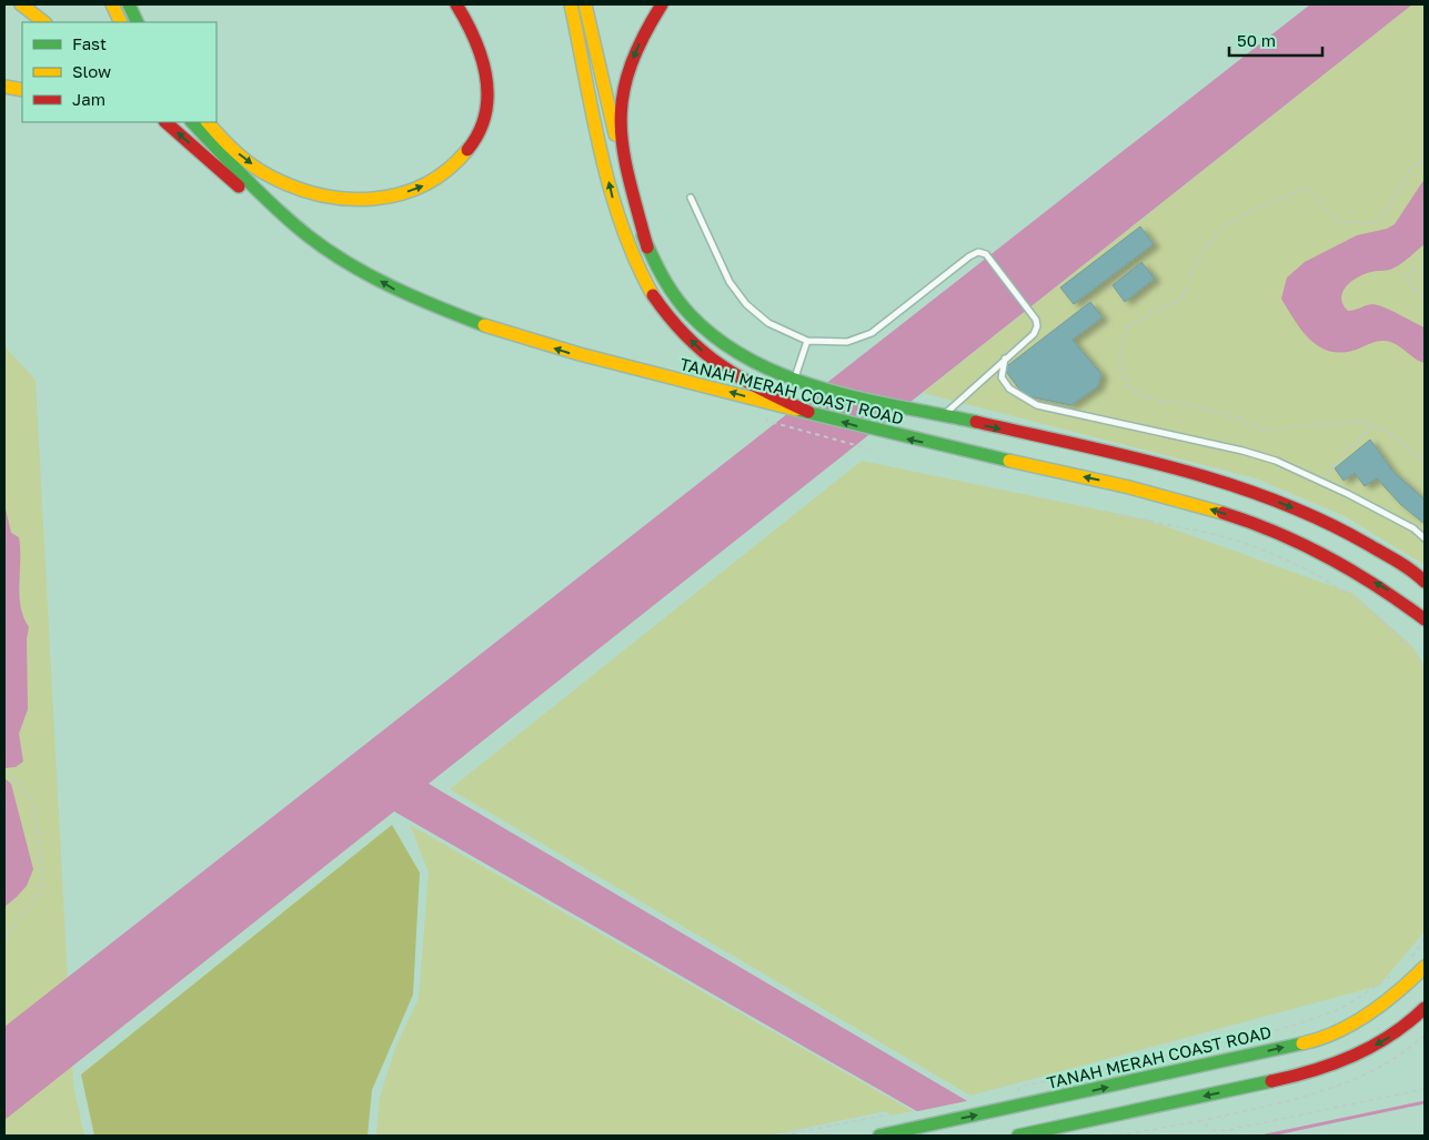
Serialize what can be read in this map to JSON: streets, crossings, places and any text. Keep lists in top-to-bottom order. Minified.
{"streets":{"main road":["TANAH MERAH COAST ROAD"]},"legend":["Fast","Slow","Jam"],"scale_bar":"50 m"}
